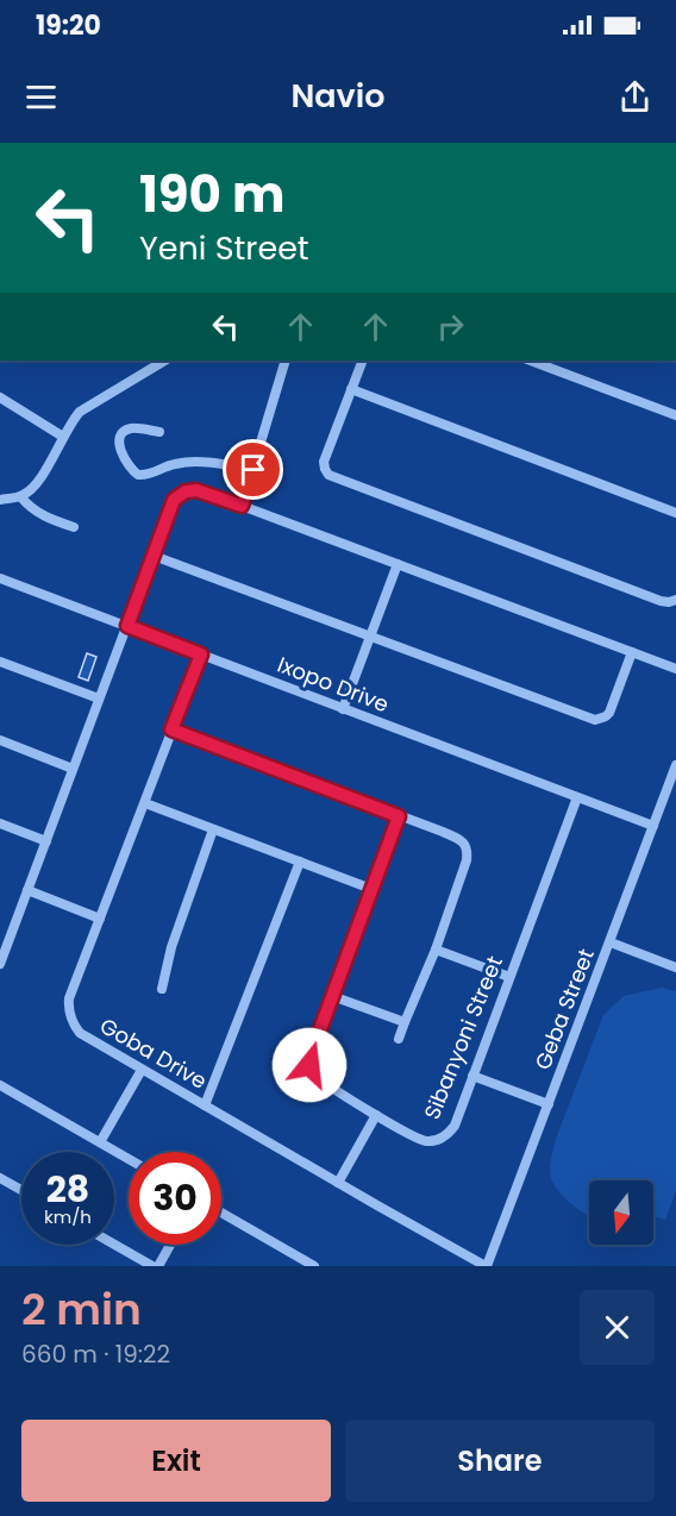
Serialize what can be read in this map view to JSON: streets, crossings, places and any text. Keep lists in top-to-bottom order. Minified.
{"streets":{"street":["Ixopo Drive","Geba Street","Sibanyoni Street","Goba Drive"]},"crossings":[["Ixopo Drive","Geba Street"],["Ixopo Drive","Sibanyoni Street"],["Ixopo Drive","Goba Drive"],["Geba Street","Goba Drive"]],"north":"bottom","page":{"status":"19:20","header":"Navio","turn":["190 m","Yeni Street"],"speed":"28 km/h","limit":"30","heading":["2 min","660 m · 19:22"],"buttons":["Exit","Share"]}}
